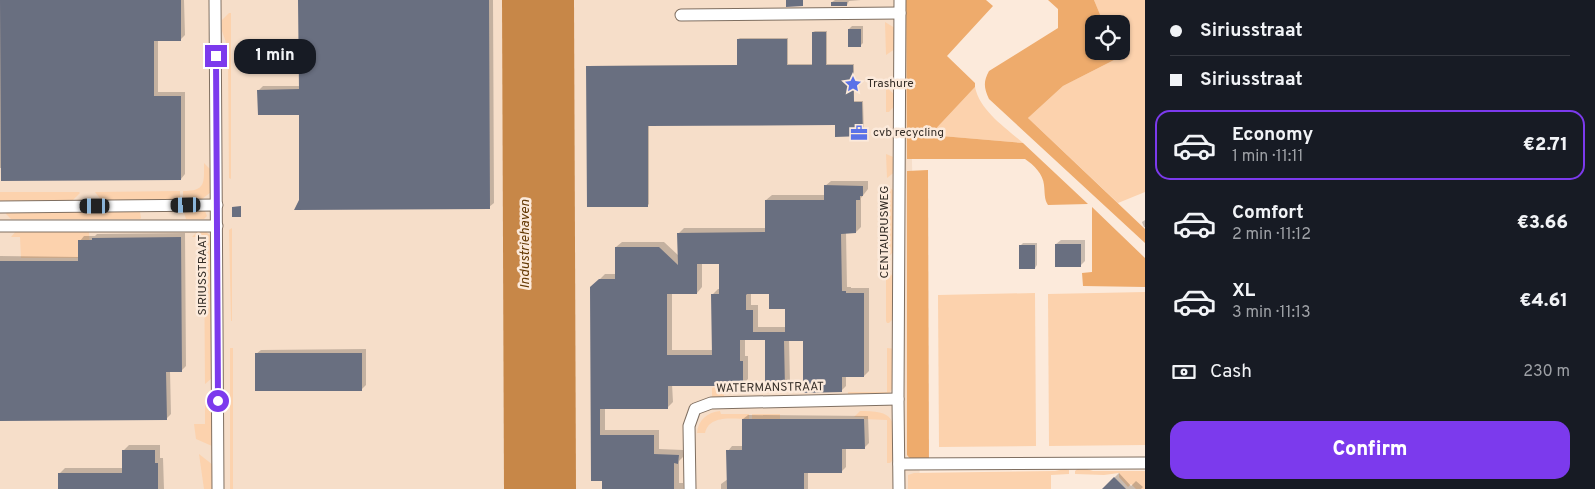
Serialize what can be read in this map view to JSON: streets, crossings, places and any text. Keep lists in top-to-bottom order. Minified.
{"streets":{"street":["CENTAURUSWEG","SIRIUSSTRAAT","WATERMANSTRAAT"]},"crossings":[["CENTAURUSWEG","WATERMANSTRAAT"]],"water":["Industriehaven"],"places":{"place":["Trashure"],"office":["cvb recycling"]},"page":{"banner":["Siriusstraat","Siriusstraat"],"bubble":"1 min","list":[{"name":"Economy","note":"1 min · 11:11","value":"€2.71"},{"name":"Comfort","note":"2 min · 11:12","value":"€3.66"},{"name":"XL","note":"3 min · 11:13","value":"€4.61"}],"pay":["Cash","230 m"],"buttons":"Confirm"}}
